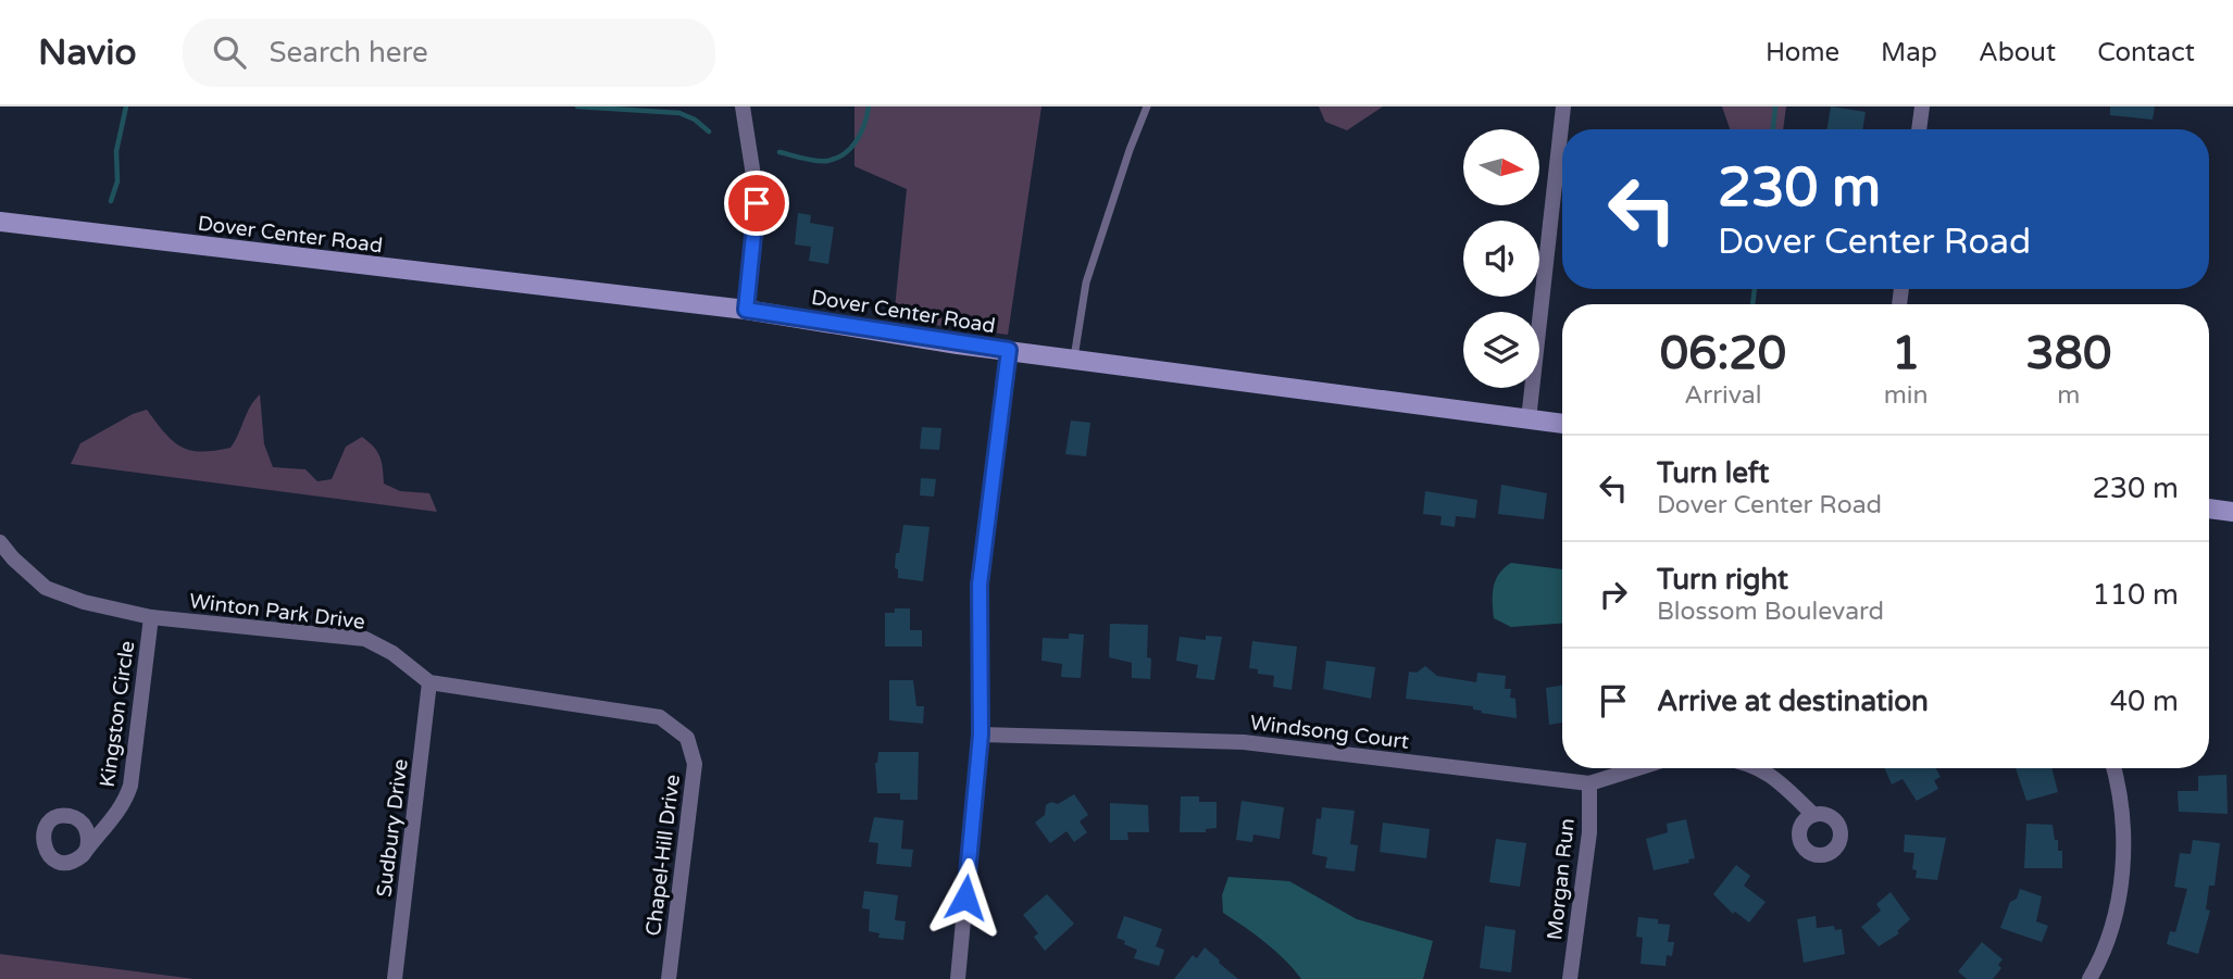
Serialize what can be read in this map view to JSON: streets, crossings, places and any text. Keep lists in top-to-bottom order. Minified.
{"streets":{"street":["Dover Center Road","Winton Park Drive","Kingston Circle","Windsong Court","Sudbury Drive","Chapel-Hill Drive","Morgan Run"]},"crossings":[["Winton Park Drive","Kingston Circle"],["Winton Park Drive","Sudbury Drive"],["Winton Park Drive","Chapel-Hill Drive"],["Windsong Court","Morgan Run"]],"north":"right","page":{"header":"Navio","search":"Search here","nav":["Home","Map","About","Contact"],"turn":["230 m","Dover Center Road"],"eta":["06:20","Arrival","1","min","380","m"],"list":[{"name":"Turn left","note":"Dover Center Road","value":"230 m"},{"name":"Turn right","note":"Blossom Boulevard","value":"110 m"},{"name":"Arrive at destination","value":"40 m"}]}}
